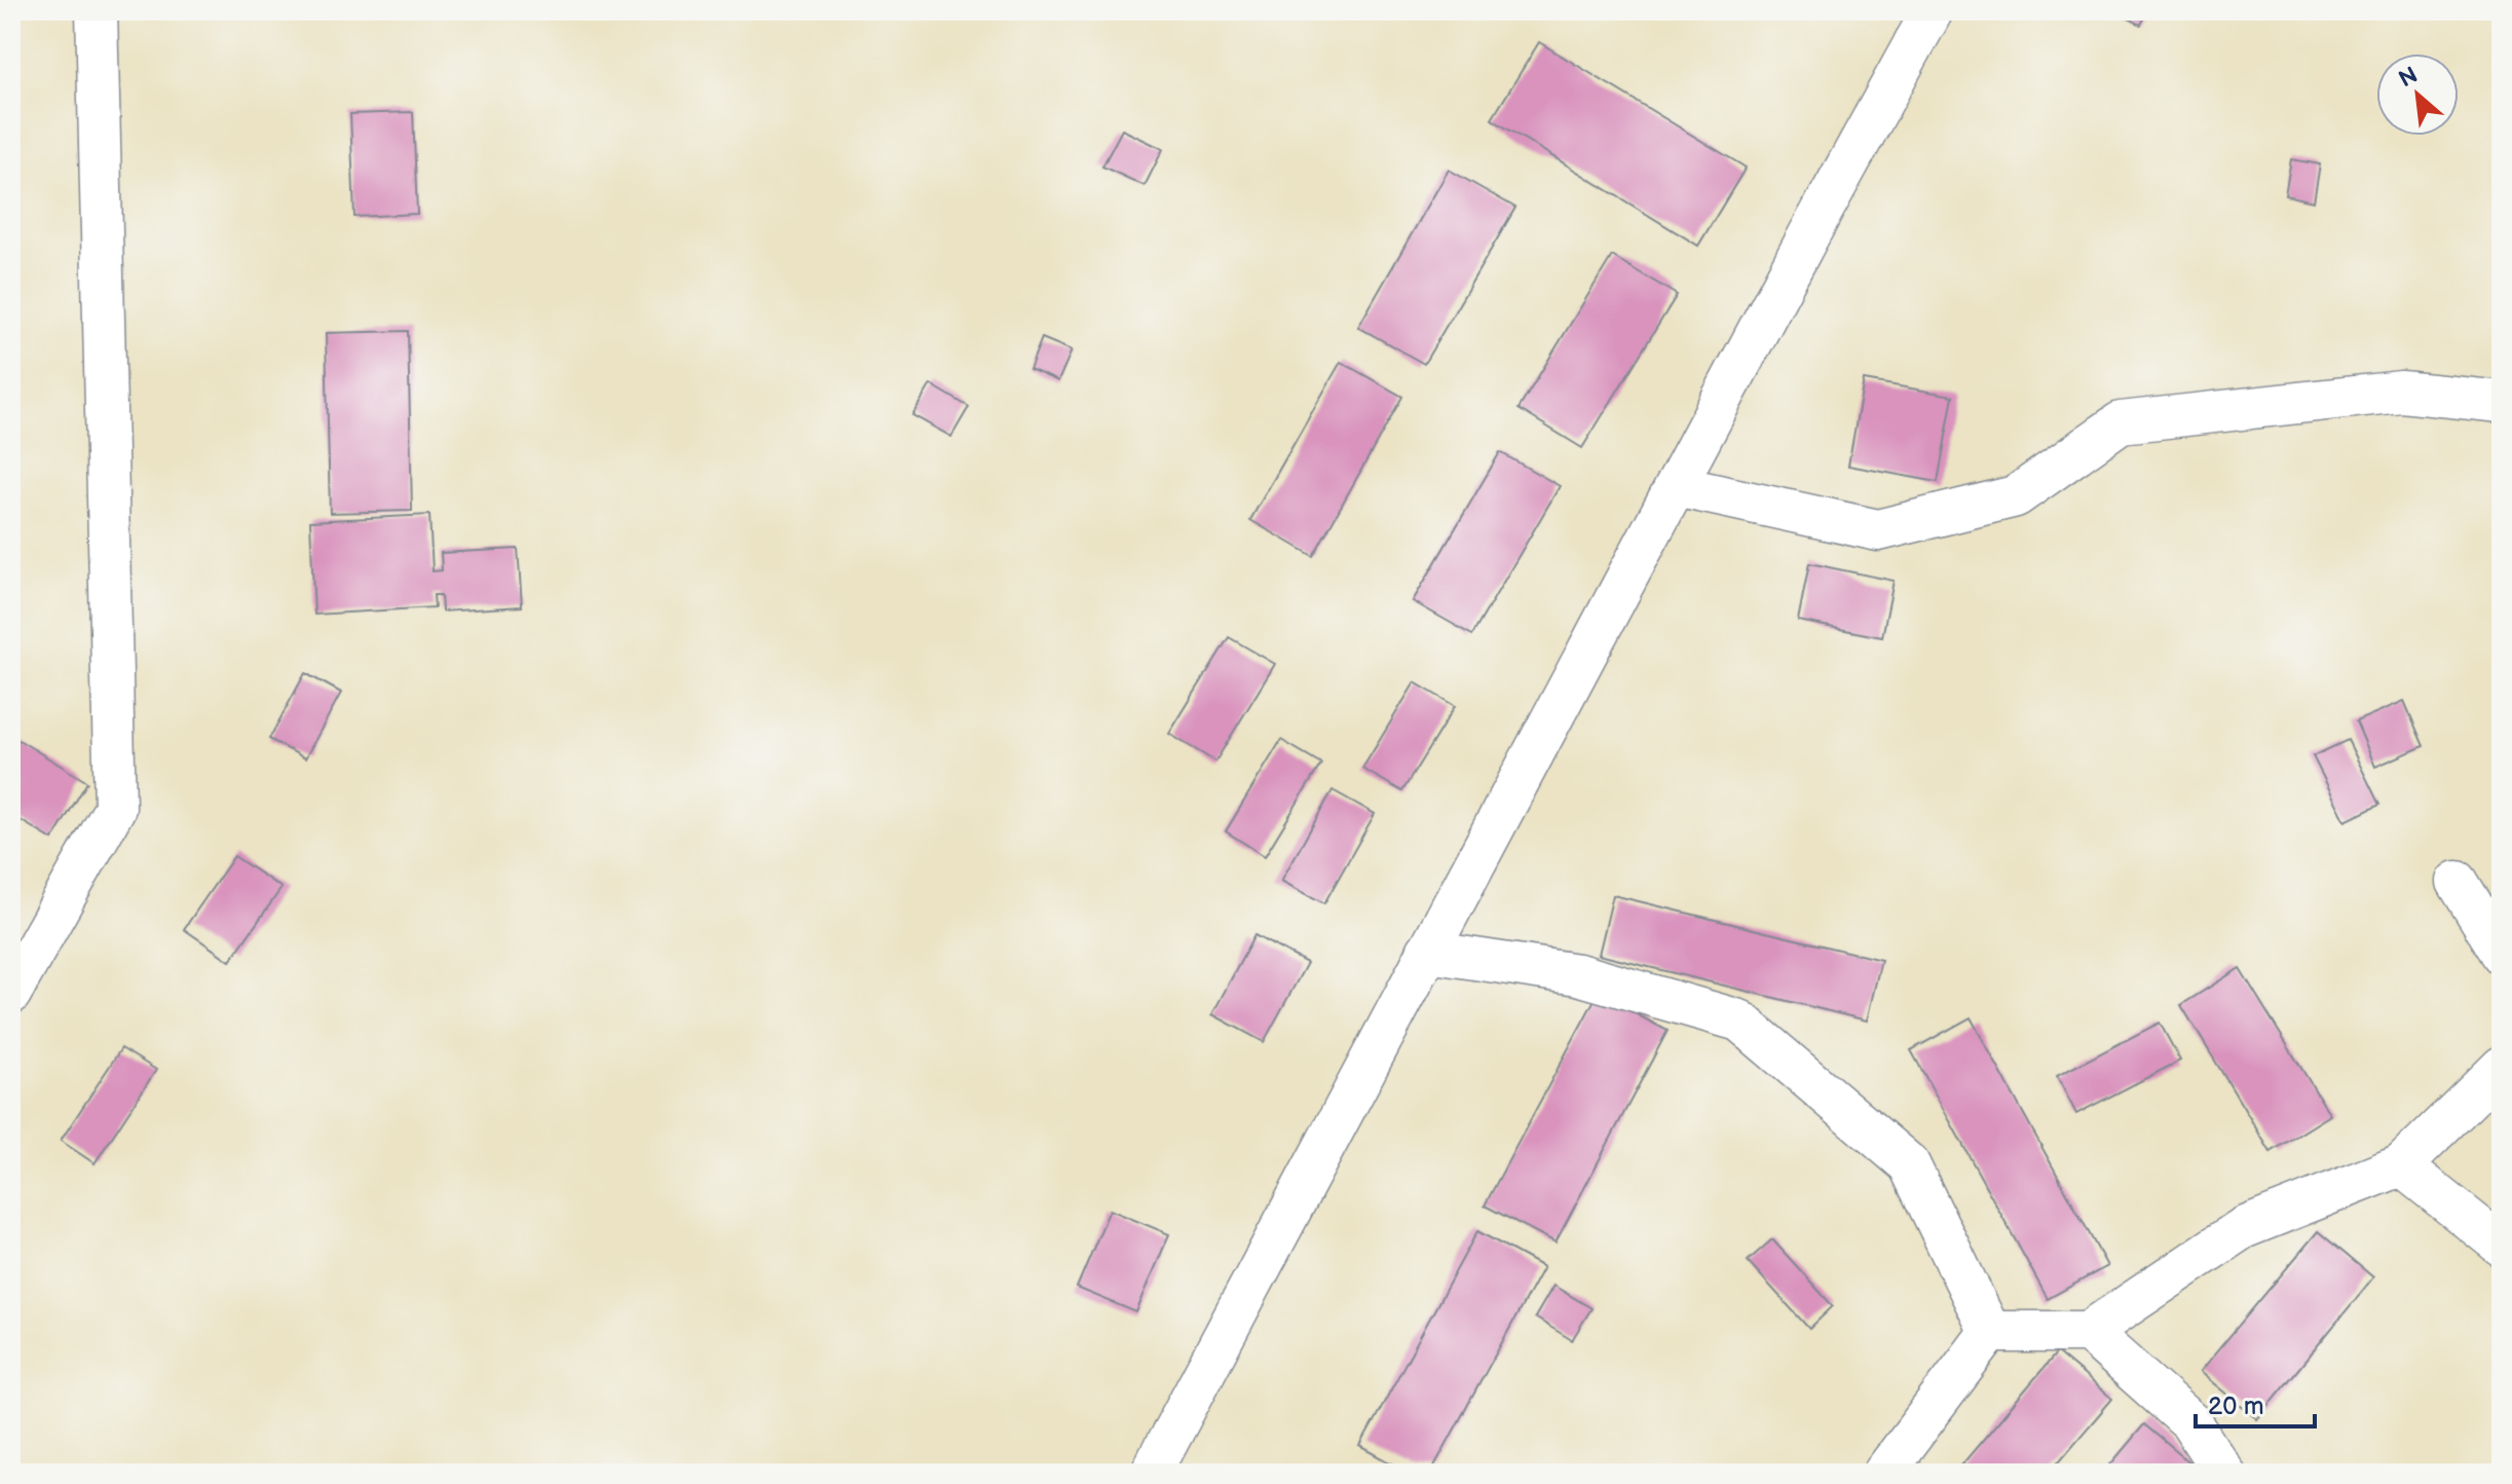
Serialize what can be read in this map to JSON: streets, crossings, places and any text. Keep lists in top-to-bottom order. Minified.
{"scale_bar":"20 m","north":"top left"}
